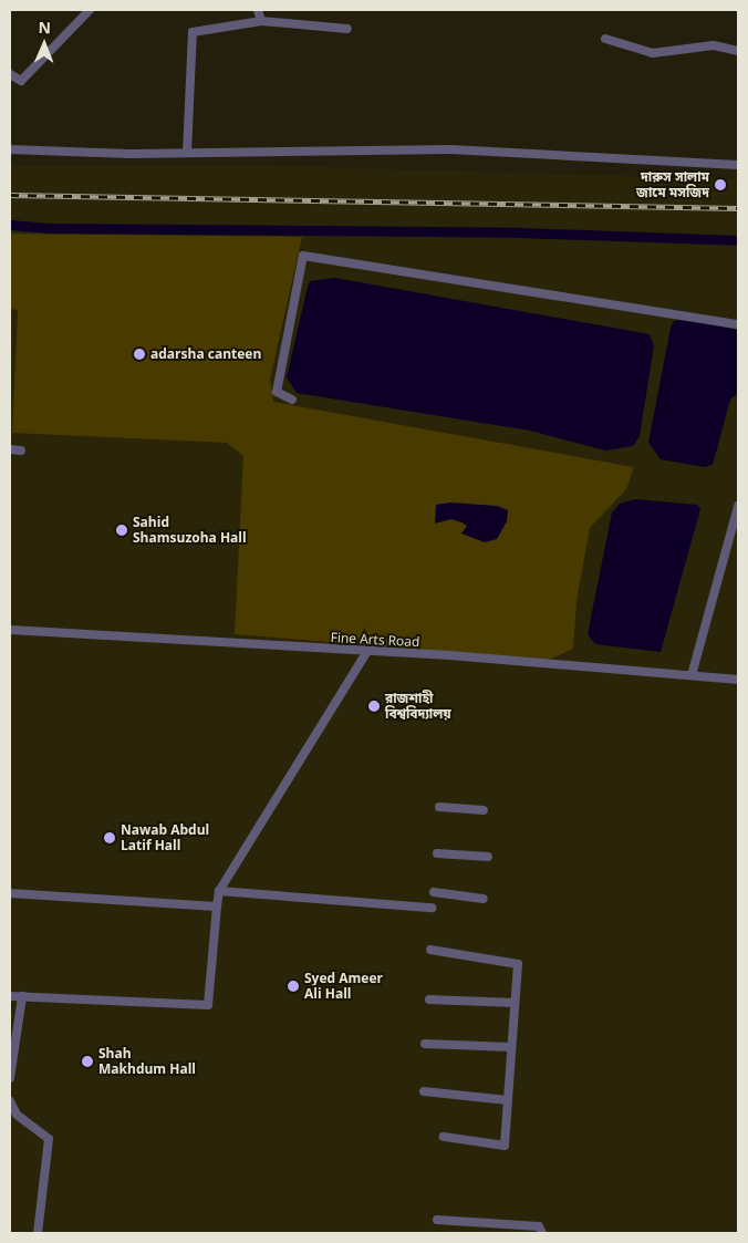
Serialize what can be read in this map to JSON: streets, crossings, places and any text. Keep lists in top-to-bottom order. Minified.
{"streets":{"street":["Fine Arts Road"]},"places":["দারুস সালাম জামে মসজিদ","adarsha canteen","Sahid Shamsuzoha Hall","রাজশাহী বিশ্ববিদ্যালয়","Nawab Abdul Latif Hall","Syed Ameer Ali Hall","Shah Makhdum Hall"],"north":"top"}
